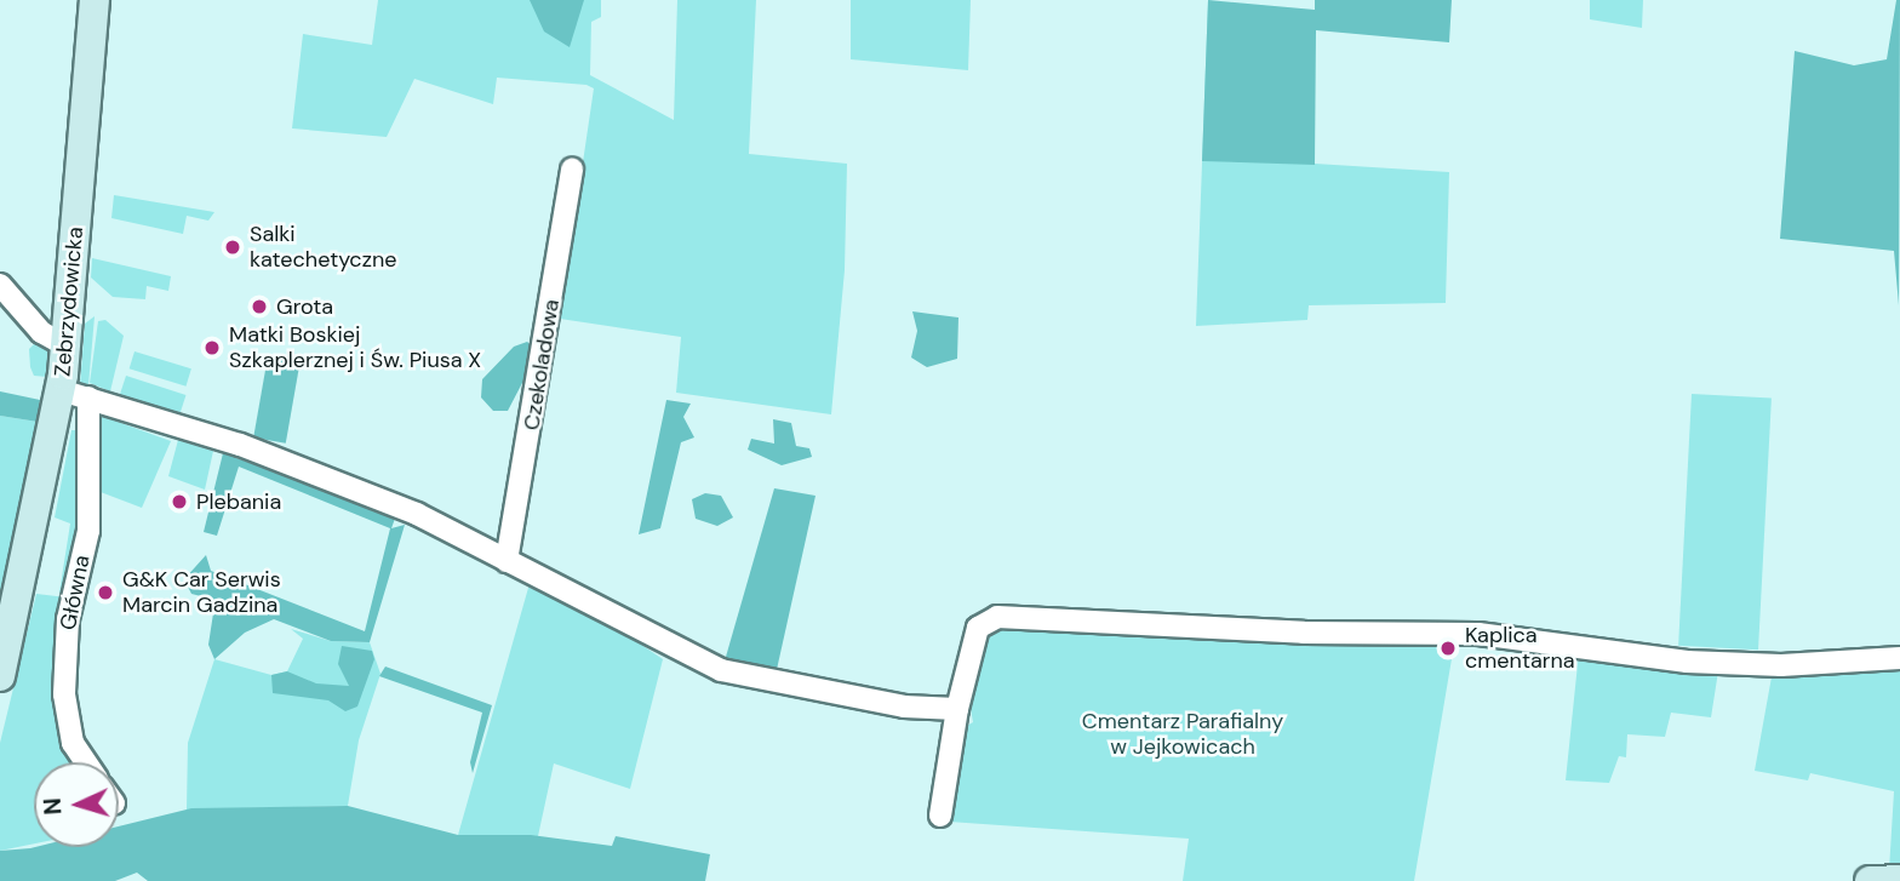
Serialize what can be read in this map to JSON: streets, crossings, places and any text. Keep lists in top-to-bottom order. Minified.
{"streets":{"street":["Zebrzydowicka","Czekoladowa","Główna"]},"crossings":[["Zebrzydowicka","Główna"]],"parks":["Cmentarz Parafialny w Jejkowicach"],"places":["Salki katechetyczne","Grota","Matki Boskiej Szkaplerznej i Św. Piusa X","Plebania","G&K Car Serwis Marcin Gadzina","Kaplica cmentarna"],"north":"left"}
